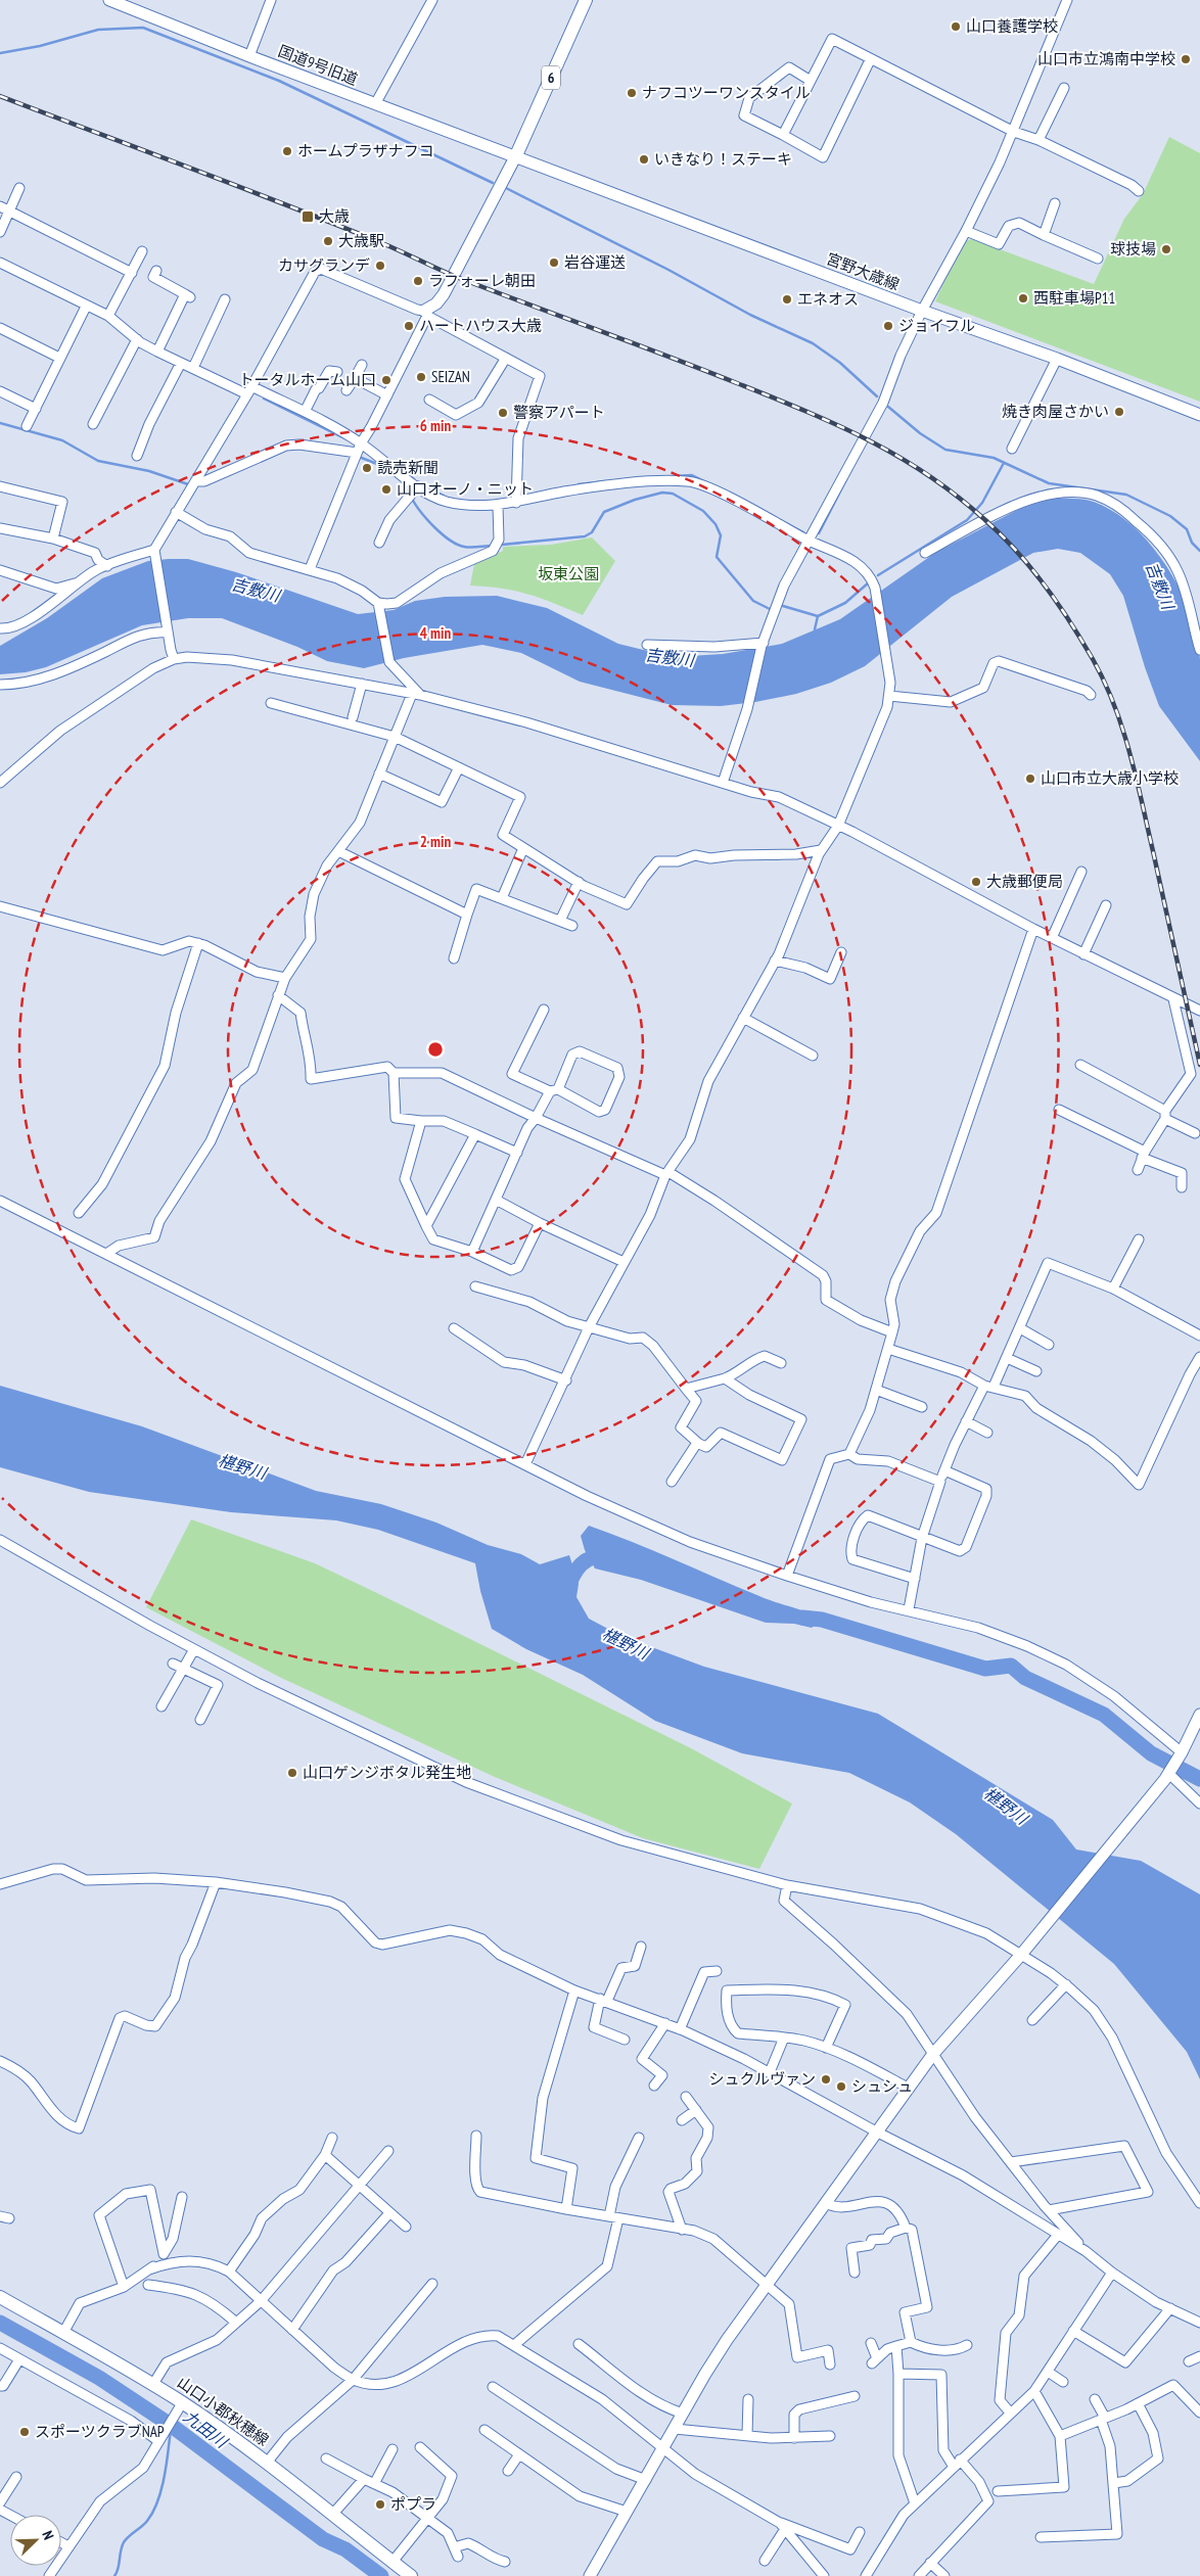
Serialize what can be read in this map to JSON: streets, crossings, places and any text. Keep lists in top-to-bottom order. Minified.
{"streets":{"main road":["6","山口小郡秋穂線"],"street":["国道9号旧道","宮野大歳線"]},"crossings":[["国道9号旧道","6"],["国道9号旧道","宮野大歳線"],["6","宮野大歳線"]],"water":["吉敷川","椹野川","九田川"],"parks":["坂東公園"],"places":{"other":["山口養護学校","山口市立鴻南中学校","ナフコツーワンスタイル","ホームプラザナフコ","いきなり！ステーキ","大歳駅","球技場","岩谷運送","カサグランデ","ラフォーレ朝田","西駐車場P11","エネオス","ハートハウス大歳","ジョイフル","SEIZAN","トータルホーム山口","焼き肉屋さかい","警察アパート","読売新聞","山口オーノ・ニット","山口市立大歳小学校","大歳郵便局","山口ゲンジボタル発生地","シュクルヴァン","シュシュ","スポーツクラブNAP","ポプラ"],"transit":["大歳"]},"north":"top right","rings":["6 min","4 min","2 min"]}
